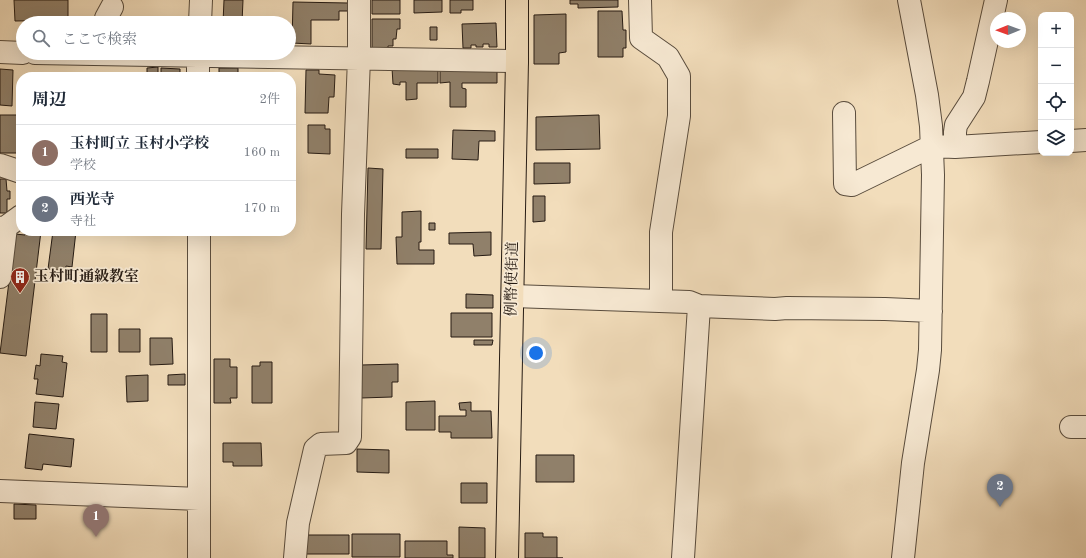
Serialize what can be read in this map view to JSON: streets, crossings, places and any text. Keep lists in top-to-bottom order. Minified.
{"streets":{"main road":["例幣使街道"]},"places":{"building":["玉村町通級教室"]},"north":"left","page":{"map_buttons":["+","−"],"search":"ここで検索","heading":["周辺","2件"],"list":[{"mark":"1","name":"玉村町立 玉村小学校","note":"学校","value":"160 m"},{"mark":"2","name":"西光寺","note":"寺社","value":"170 m"}],"pins":["2","1"]}}
